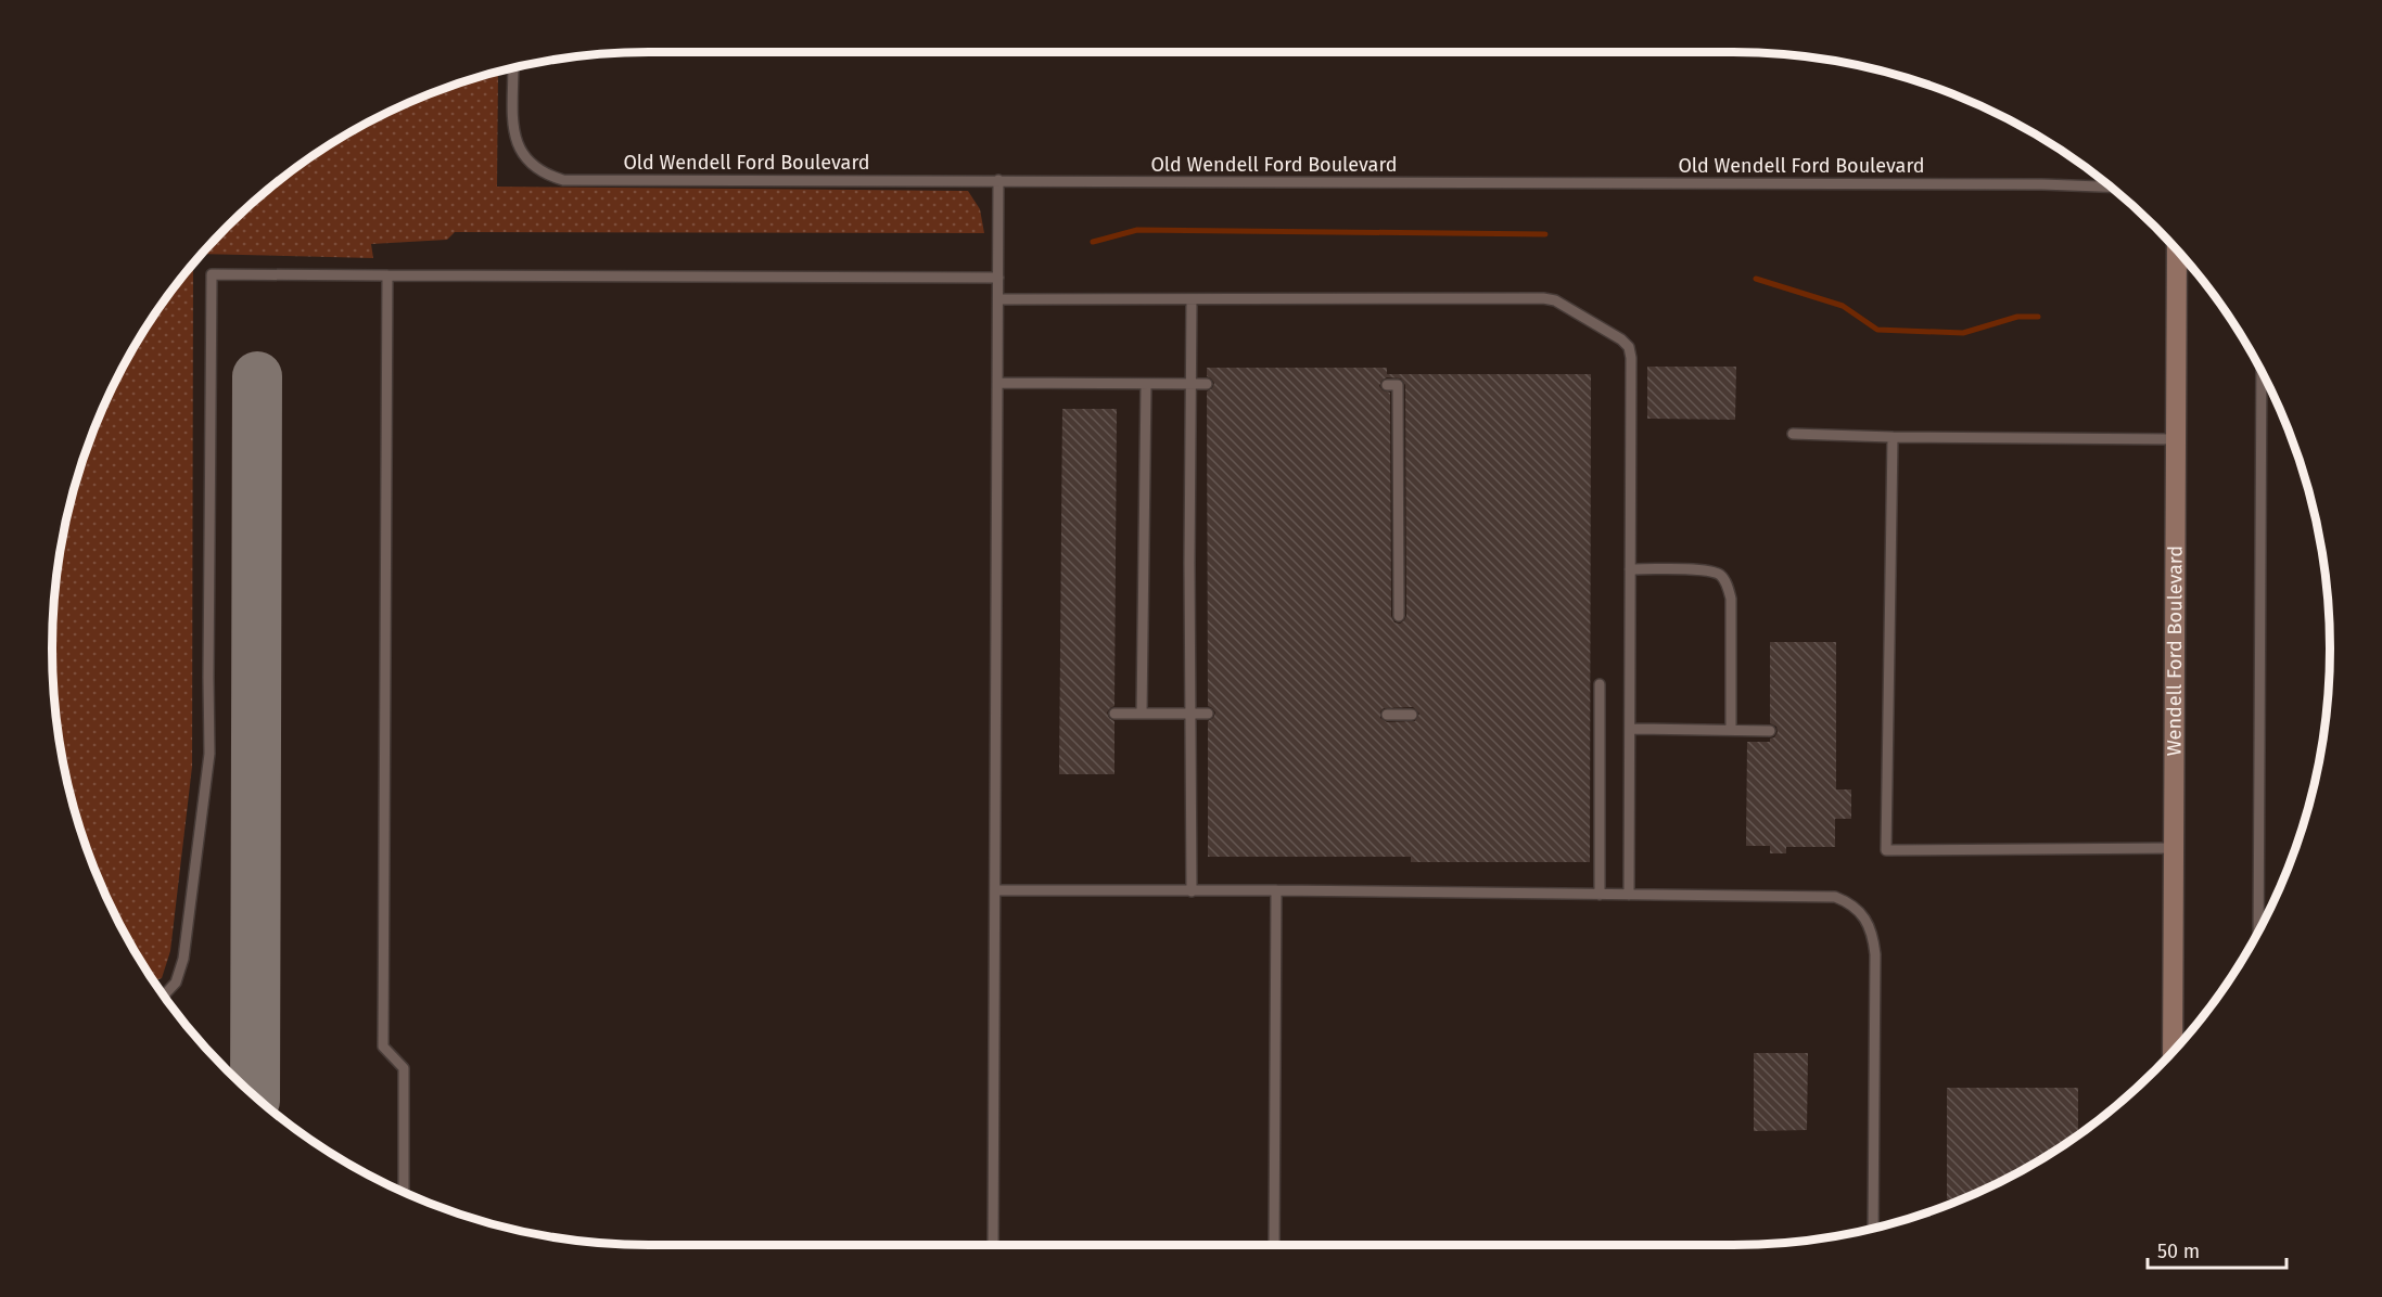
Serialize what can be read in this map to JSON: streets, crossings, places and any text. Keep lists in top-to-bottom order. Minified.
{"streets":{"street":["Wendell Ford Boulevard"],"lane":["Old Wendell Ford Boulevard"]},"scale_bar":"50 m"}
